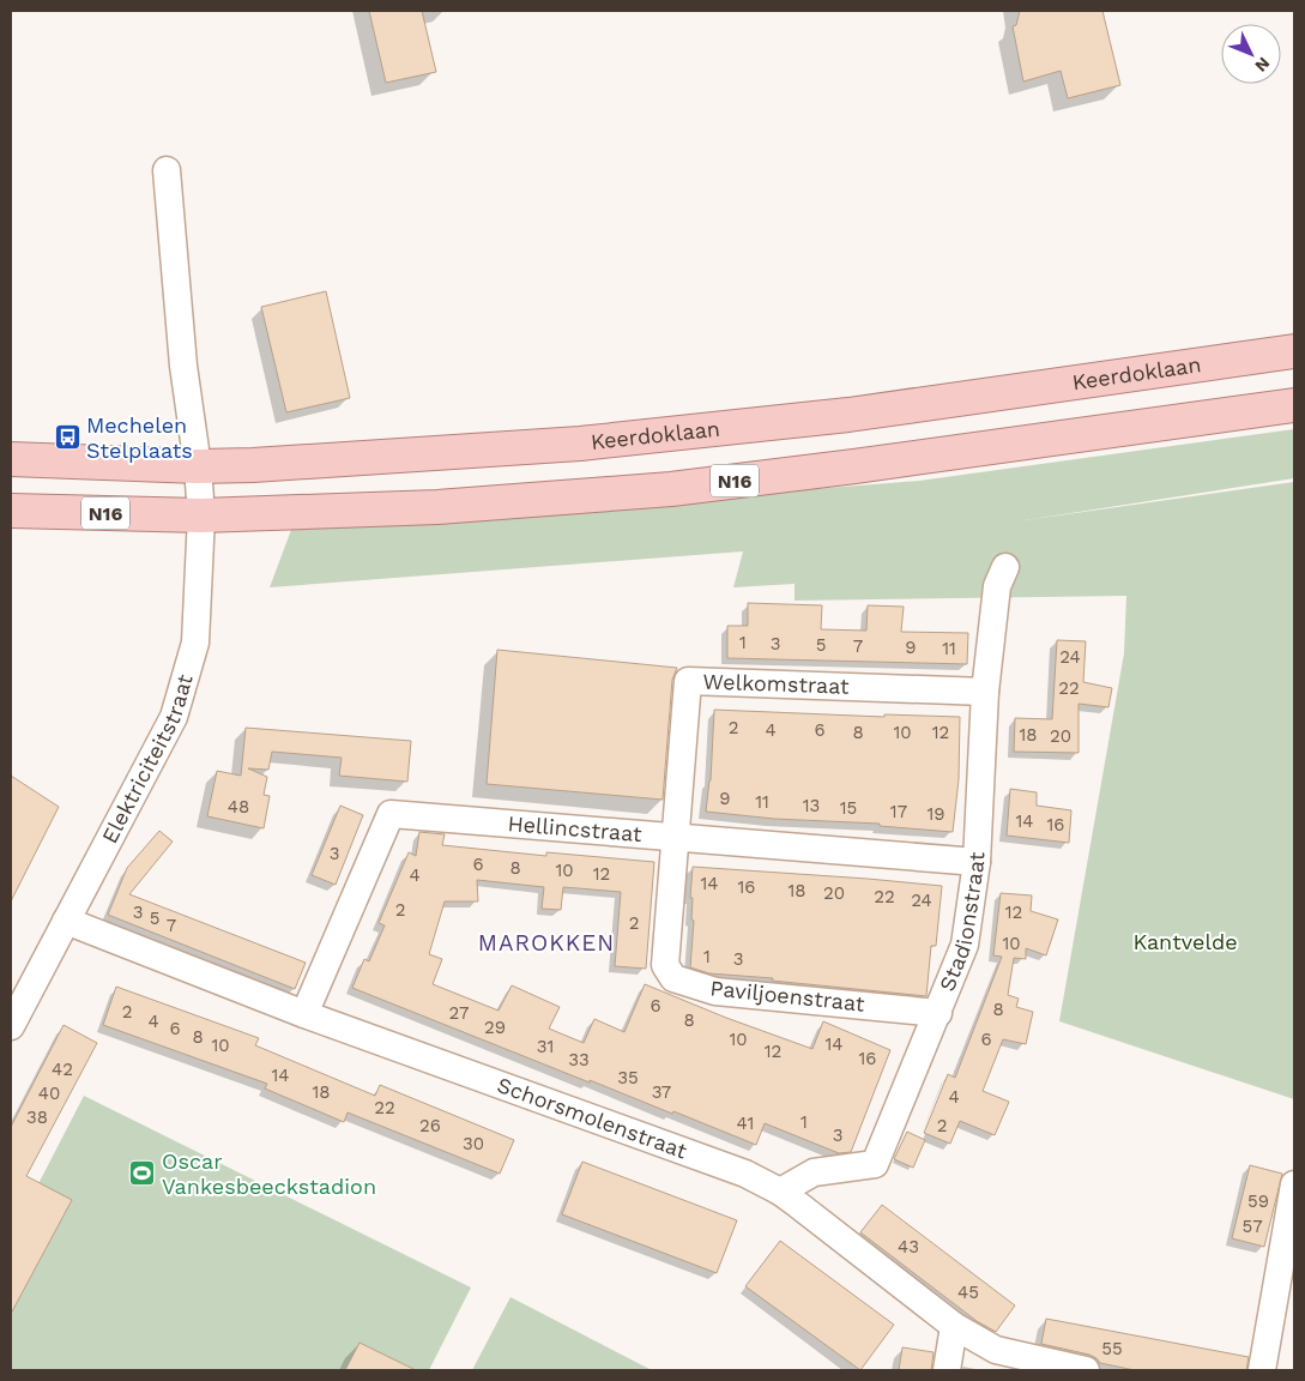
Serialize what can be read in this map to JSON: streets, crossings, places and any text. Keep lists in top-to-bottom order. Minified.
{"streets":{"main road":["Keerdoklaan","N16"],"street":["Welkomstraat","Elektriciteitstraat","Hellincstraat","Stadionstraat","Paviljoenstraat","Schorsmolenstraat"]},"crossings":[["Keerdoklaan","Elektriciteitstraat"],["N16","Elektriciteitstraat"],["Welkomstraat","Hellincstraat"],["Welkomstraat","Stadionstraat"],["Welkomstraat","Paviljoenstraat"],["Elektriciteitstraat","Schorsmolenstraat"],["Hellincstraat","Stadionstraat"],["Hellincstraat","Paviljoenstraat"],["Hellincstraat","Schorsmolenstraat"],["Stadionstraat","Paviljoenstraat"],["Stadionstraat","Schorsmolenstraat"]],"districts":["MAROKKEN"],"parks":["Kantvelde"],"places":{"bus stop":["Mechelen Stelplaats"],"sports":["Oscar Vankesbeeckstadion"]},"house_numbers":["1","3","5","7","9","11","24","22","2","4","6","8","10","12","18","20","9","11","13","48","15","17","19","14","16","3","6","8","10","12","4","14","16","18","20","22","24","2","3","12","5","2","7","10","1","3","6","8","2","27","8","4","29","6","8","10","6","14","10","31","12","16","33","42","14","35","18","37","40","4","22","38","1","41","26","2","3","30","59","57","43","45","55"],"north":"bottom right"}
